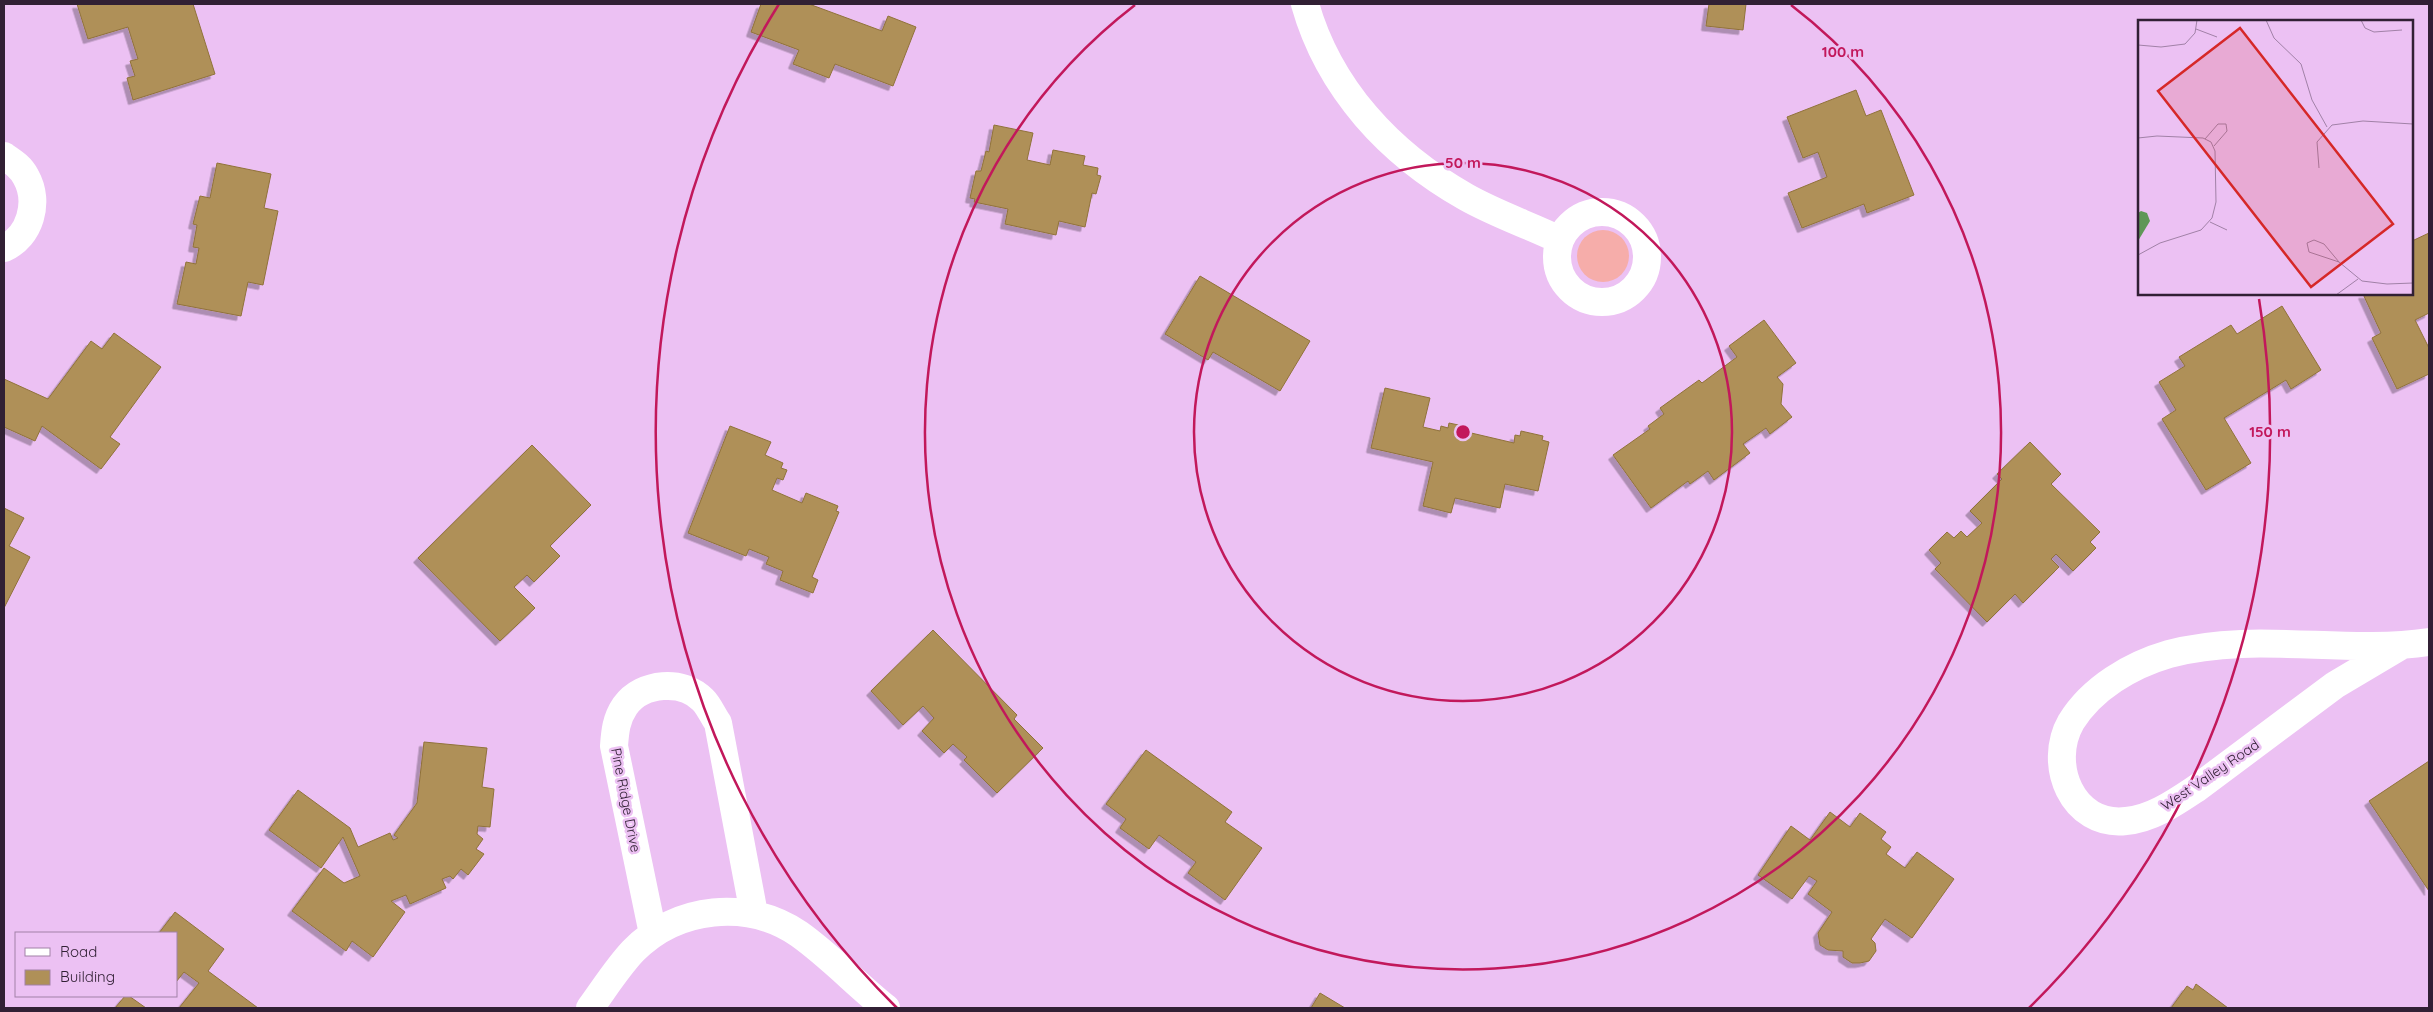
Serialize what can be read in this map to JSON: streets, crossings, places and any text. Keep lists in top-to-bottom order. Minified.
{"streets":{"street":["West Valley Road","Pine Ridge Drive"]},"legend":["Road","Building"],"rings":["100 m","50 m","150 m"]}
